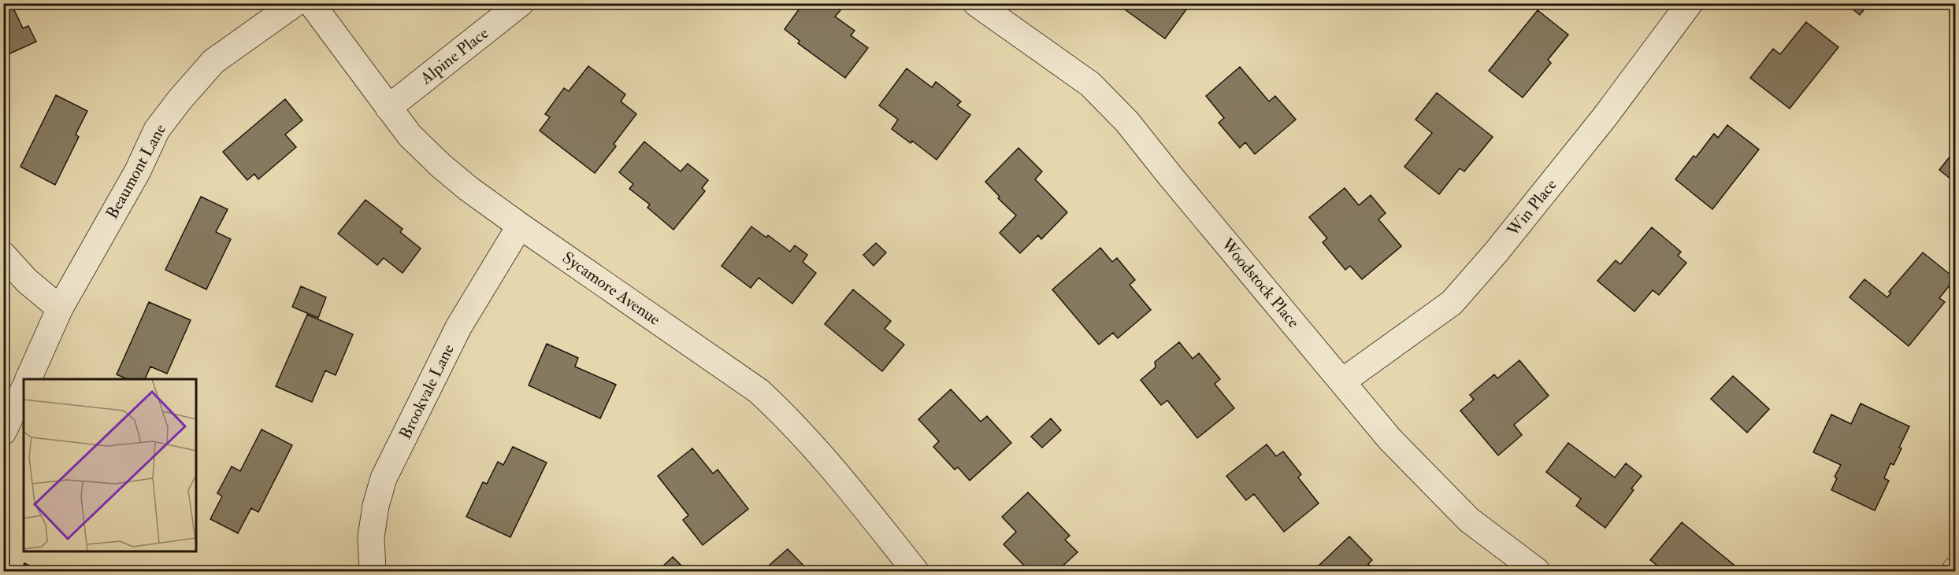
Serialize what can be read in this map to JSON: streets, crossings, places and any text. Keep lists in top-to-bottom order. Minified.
{"streets":{"street":["Alpine Place","Beaumont Lane","Win Place","Woodstock Place","Sycamore Avenue","Brookvale Lane"]},"crossings":[["Alpine Place","Sycamore Avenue"],["Win Place","Woodstock Place"],["Sycamore Avenue","Brookvale Lane"]]}
